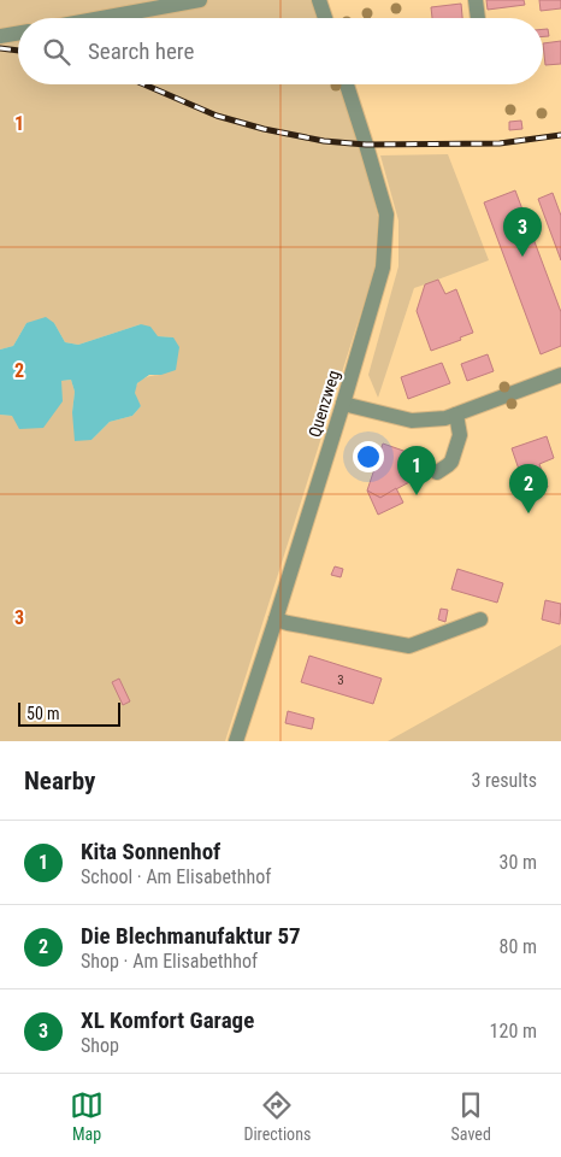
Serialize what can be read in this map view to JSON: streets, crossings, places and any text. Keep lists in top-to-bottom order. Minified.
{"streets":{"street":["Quenzweg"]},"house_numbers":["3"],"scale_bar":"50 m","page":{"search":"Search here","pins":["3","1","2"],"scale":"50 m","heading":["Nearby","3 results"],"list":[{"mark":"1","name":"Kita Sonnenhof","note":"School · Am Elisabethhof","value":"30 m"},{"mark":"2","name":"Die Blechmanufaktur 57","note":"Shop · Am Elisabethhof","value":"80 m"},{"mark":"3","name":"XL Komfort Garage","note":"Shop","value":"120 m"}],"nav":["Map","Directions","Saved"]},"grid":{"rows":["1","2","3"]}}
